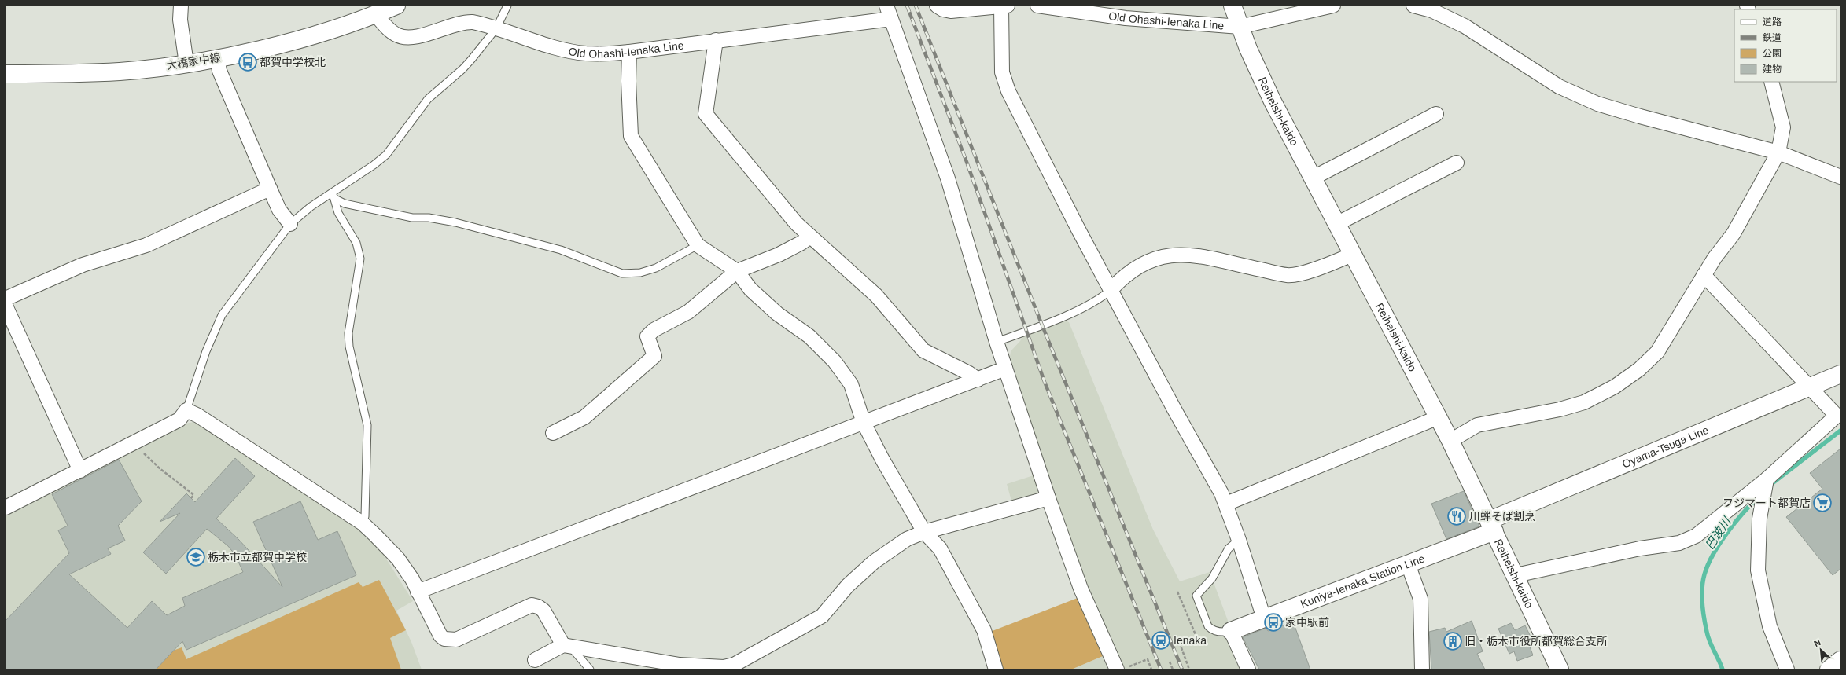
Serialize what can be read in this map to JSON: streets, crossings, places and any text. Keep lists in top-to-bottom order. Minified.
{"streets":{"main road":["大橋家中線","Reiheishi-kaido","Oyama-Tsuga Line","Kuniya-Ienaka Station Line"],"street":["Old Ohashi-Ienaka Line"]},"crossings":[["Old Ohashi-Ienaka Line","大橋家中線"],["Old Ohashi-Ienaka Line","Reiheishi-kaido"],["Reiheishi-kaido","Oyama-Tsuga Line"],["Reiheishi-kaido","Kuniya-Ienaka Station Line"],["Oyama-Tsuga Line","Kuniya-Ienaka Station Line"]],"water":["巴波川"],"places":{"bus stop":["都賀中学校北","家中駅前"],"supermarket":["フジマート都賀店"],"restaurant":["川蝉そば割烹"],"school or university":["栃木市立都賀中学校"],"station":["Ienaka"],"building":["旧・栃木市役所都賀総合支所"]},"legend":["道路","鉄道","公園","建物"],"north":"top left"}
